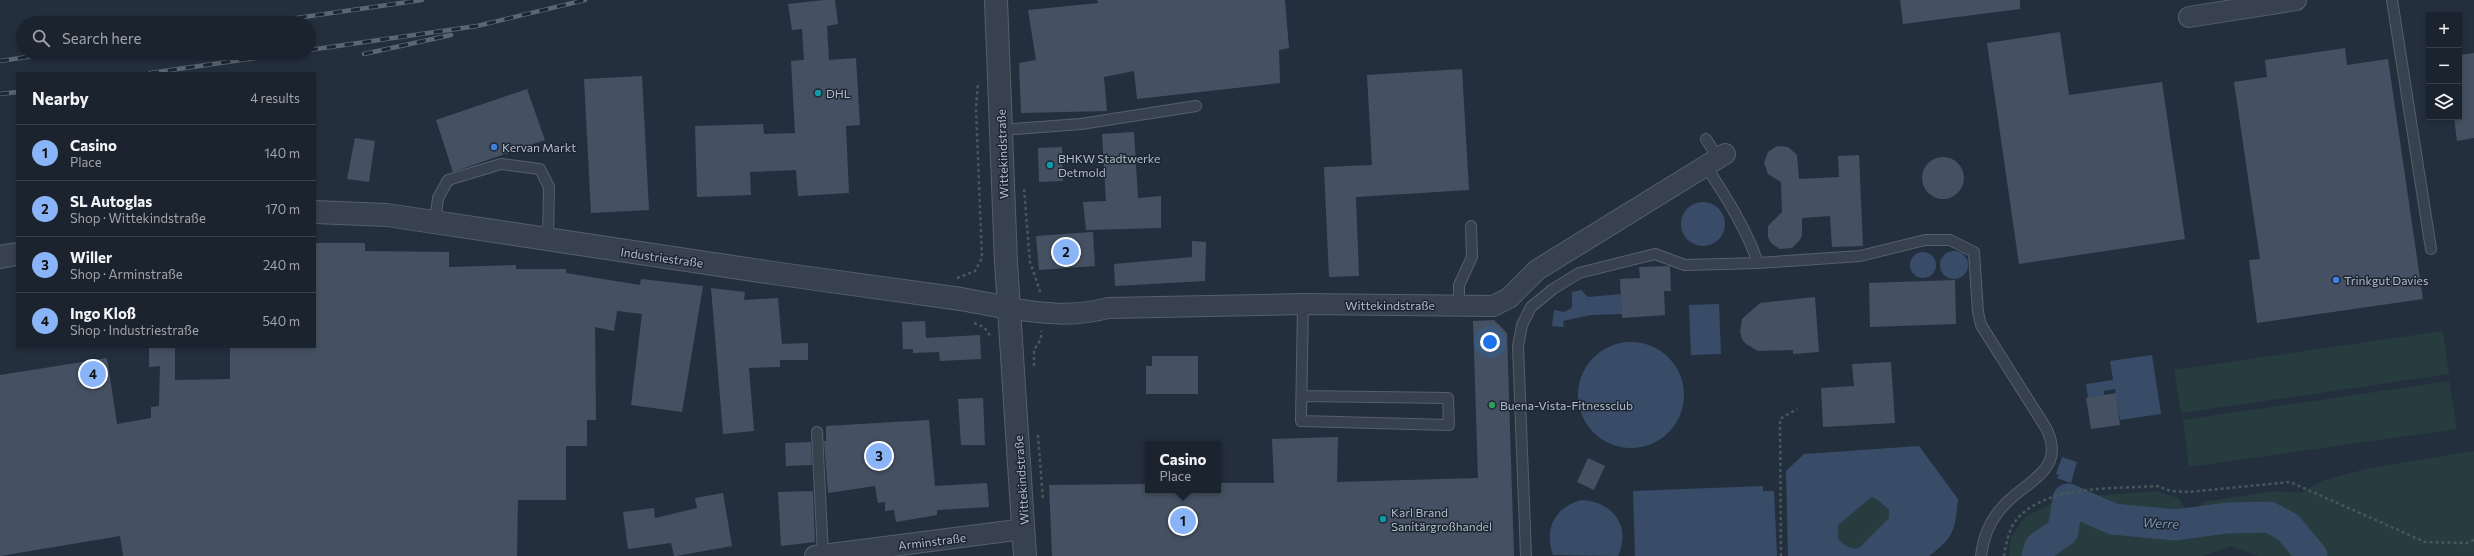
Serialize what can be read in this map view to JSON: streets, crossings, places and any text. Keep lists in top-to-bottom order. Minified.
{"streets":{"street":["Wittekindstraße","Industriestraße","Arminstraße"]},"crossings":[["Wittekindstraße","Industriestraße"],["Wittekindstraße","Arminstraße"]],"water":["Werre"],"places":["DHL","Kervan Markt","BHKW Stadtwerke Detmold","Trinkgut Davies","Buena-Vista-Fitnessclub","Karl Brand Sanitärgroßhandel"],"page":{"map_buttons":["+","−"],"search":"Search here","heading":["Nearby","4 results"],"list":[{"mark":"1","name":"Casino","note":"Place","value":"140 m"},{"mark":"2","name":"SL Autoglas","note":"Shop · Wittekindstraße","value":"170 m"},{"mark":"3","name":"Willer","note":"Shop · Arminstraße","value":"240 m"},{"mark":"4","name":"Ingo Kloß","note":"Shop · Industriestraße","value":"540 m"}],"pins":["2","4","3","1"],"popup":["Casino","Place"]}}
